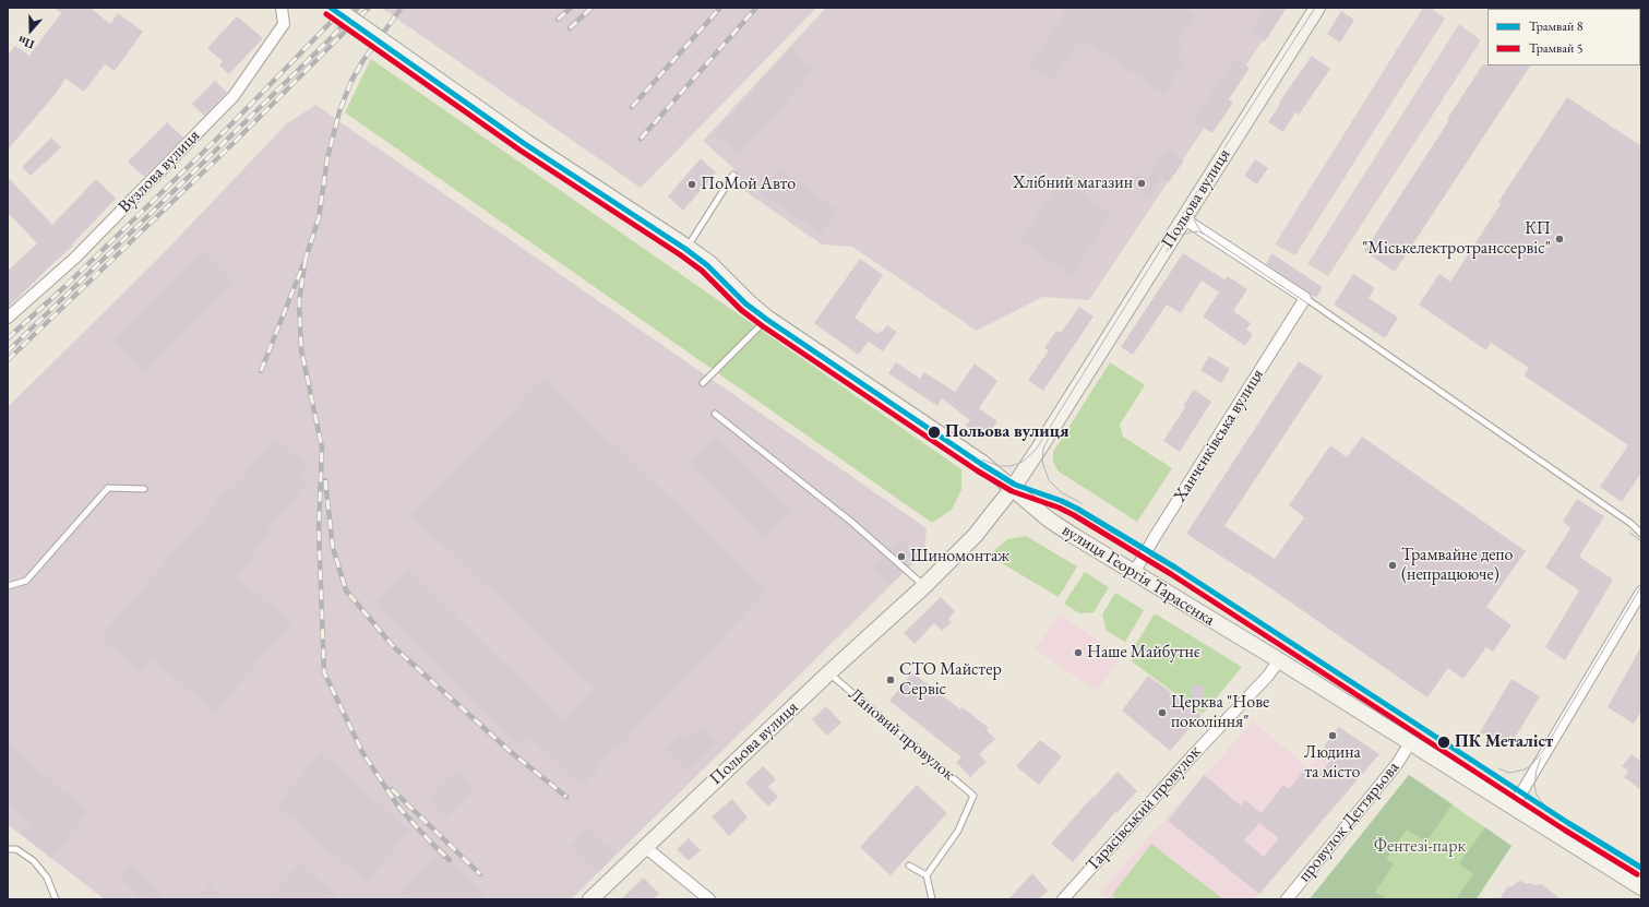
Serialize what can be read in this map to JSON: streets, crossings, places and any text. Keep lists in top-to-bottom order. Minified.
{"streets":{"main road":["Польова вулиця","вулиця Георгія Тарасенка"],"street":["Вузлова вулиця","Ханченківська вулиця","Тарасівський провулок","провулок Дегтярьова"],"lane":["Лановий провулок"]},"crossings":[["Польова вулиця","вулиця Георгія Тарасенка"],["Польова вулиця","Лановий провулок"],["Ханченківська вулиця","вулиця Георгія Тарасенка"],["вулиця Георгія Тарасенка","Тарасівський провулок"],["вулиця Георгія Тарасенка","провулок Дегтярьова"]],"parks":["Фентезі-парк"],"places":["Хлібний магазин","ПоМой Авто","КП \"Міськелектротранссервіс\"","Польова вулиця","Шиномонтаж","Трамвайне депо (непрацююче)","Наше Майбутнє","СТО Майстер Сервіс","Церква \"Нове покоління\"","Людина та місто","ПК Металіст"],"lines":["tram line 8","tram line 5"],"legend":["Трамвай 8","Трамвай 5"],"north":"bottom"}
